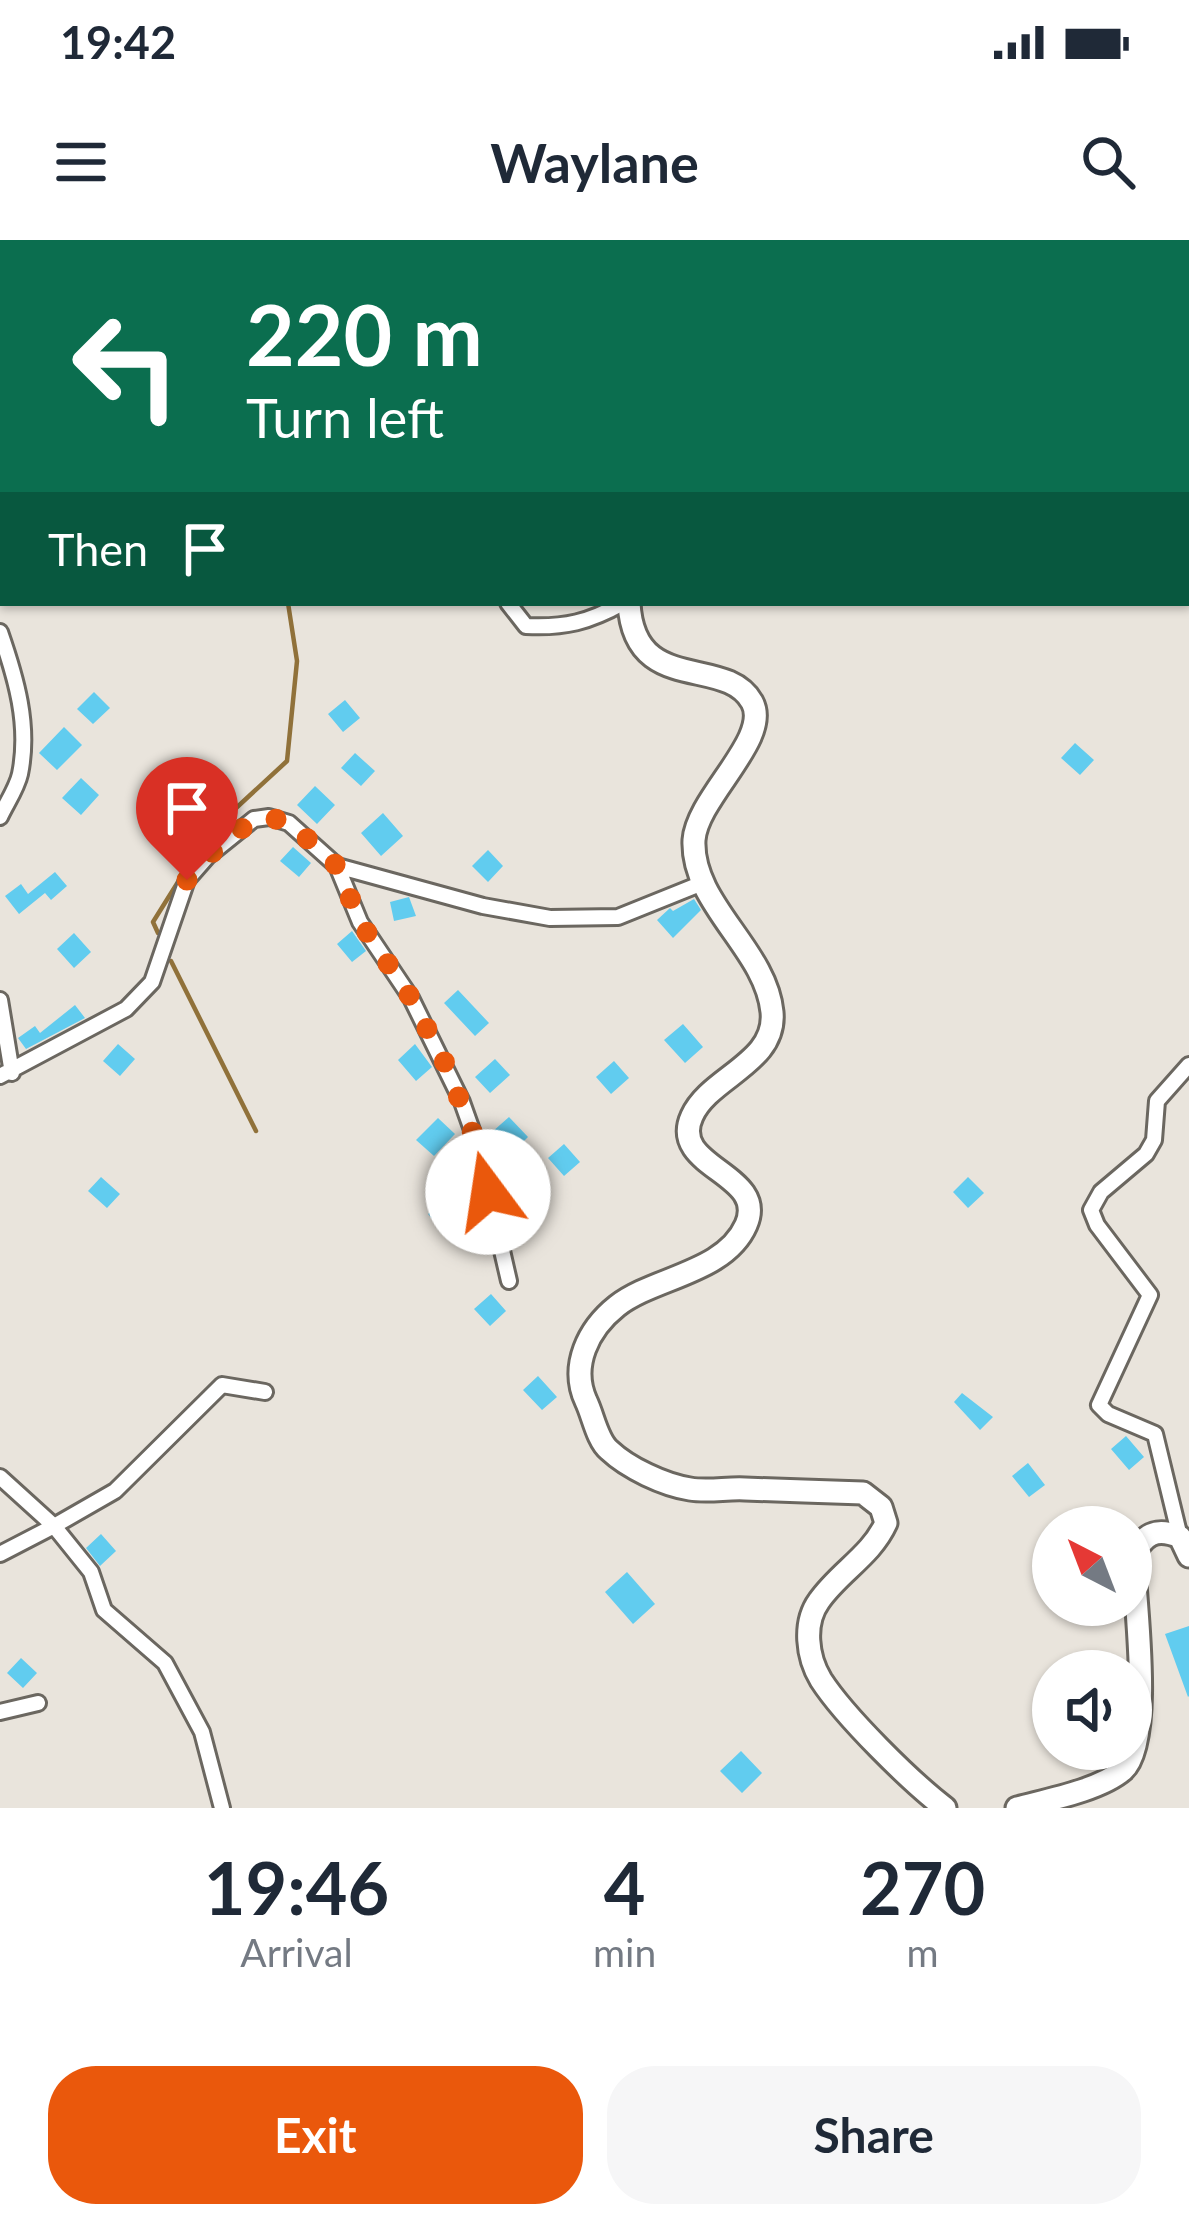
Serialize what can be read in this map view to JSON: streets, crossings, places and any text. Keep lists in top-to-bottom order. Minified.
{"north":"top left","page":{"status":"19:42","header":"Waylane","turn":["220 m","Turn left"],"then":"Then","eta":["19:46","Arrival","4","min","270","m"],"buttons":["Exit","Share"]}}
